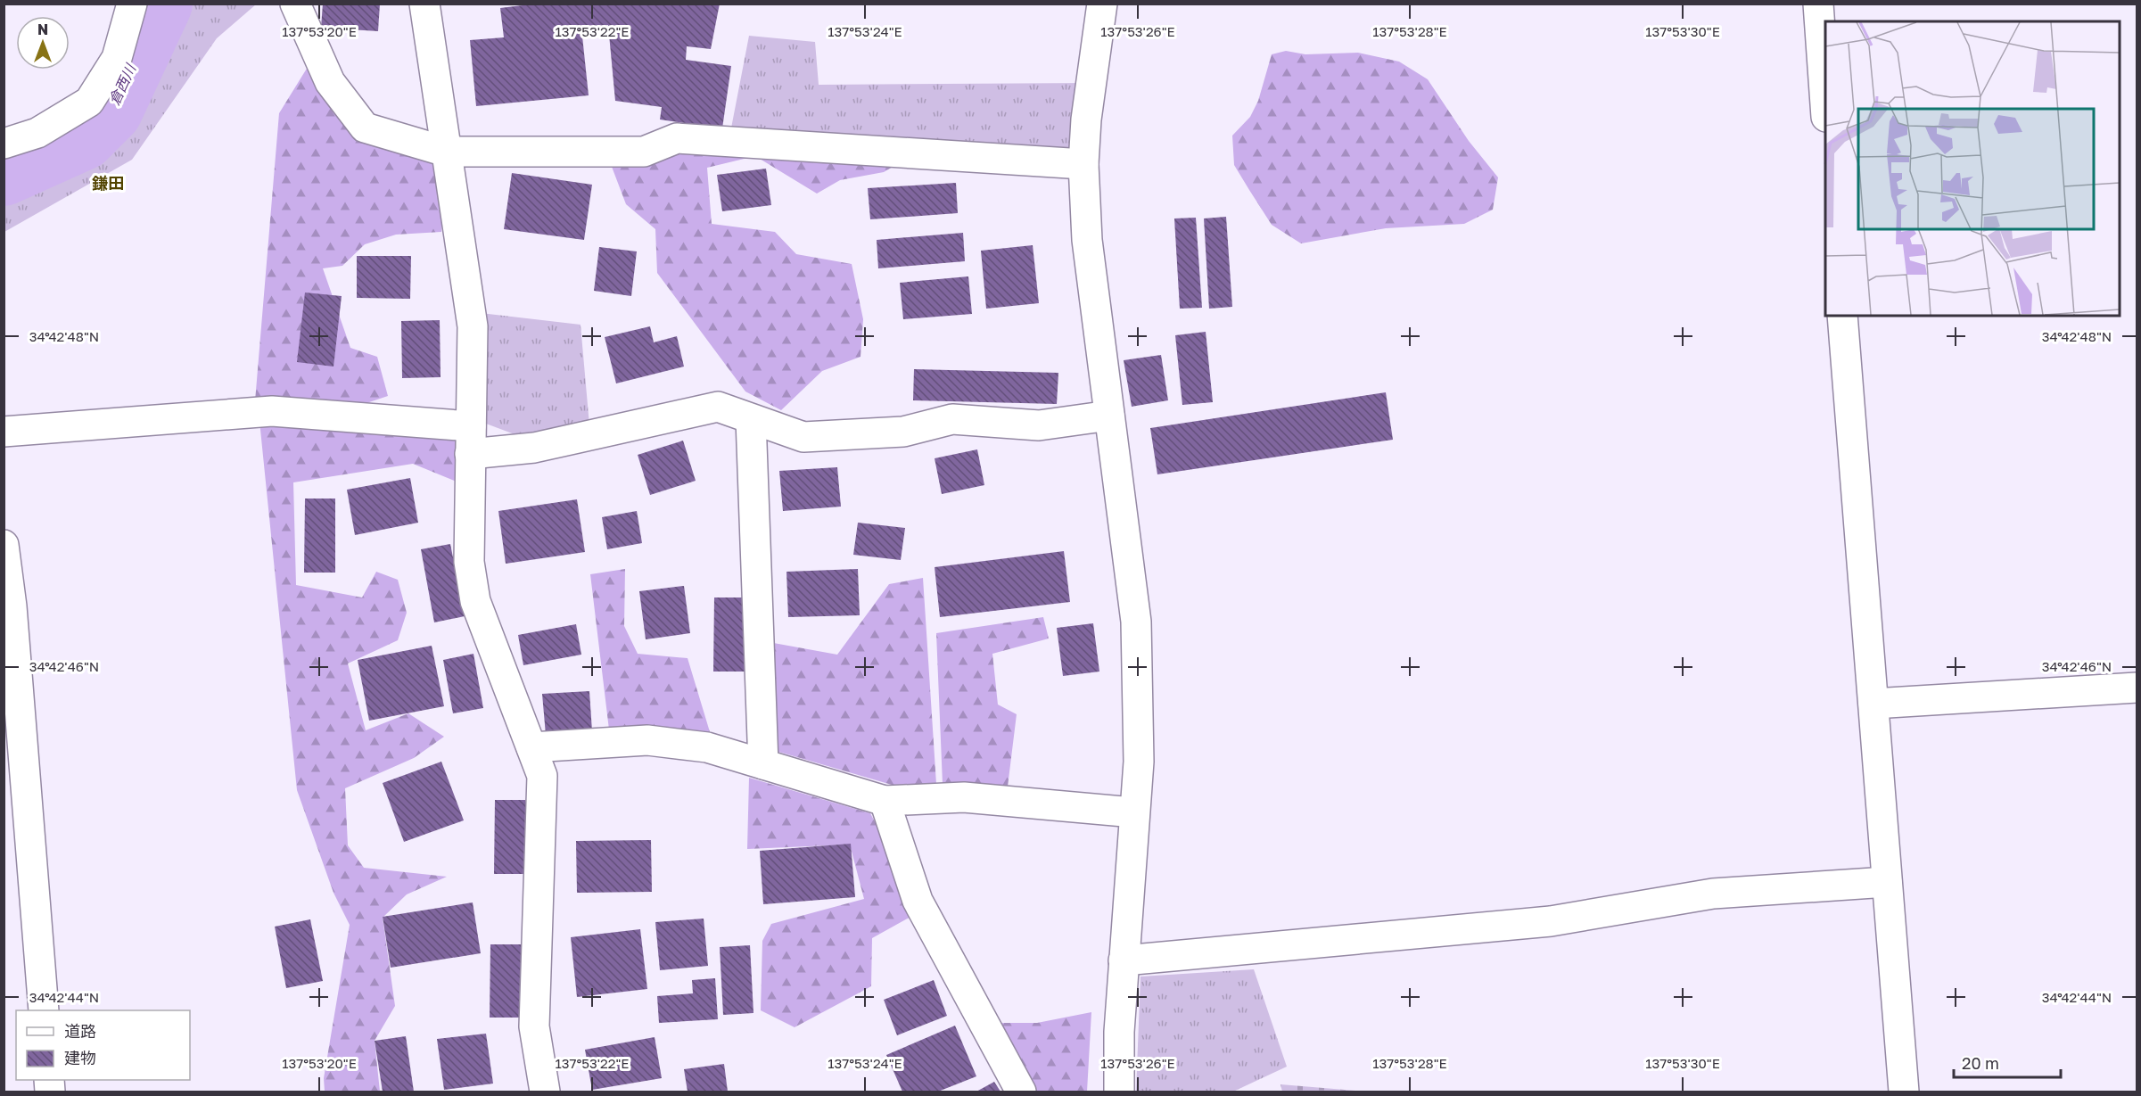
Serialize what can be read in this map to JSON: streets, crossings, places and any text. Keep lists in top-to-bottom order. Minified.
{"districts":["鎌田"],"water":["倉西川"],"legend":["道路","建物"],"scale_bar":"20 m","north":"top","coordinates":["137°53'20\"E","137°53'22\"E","137°53'24\"E","137°53'26\"E","137°53'28\"E","137°53'30\"E","34°42'48\"N","34°42'46\"N","34°42'44\"N"]}
